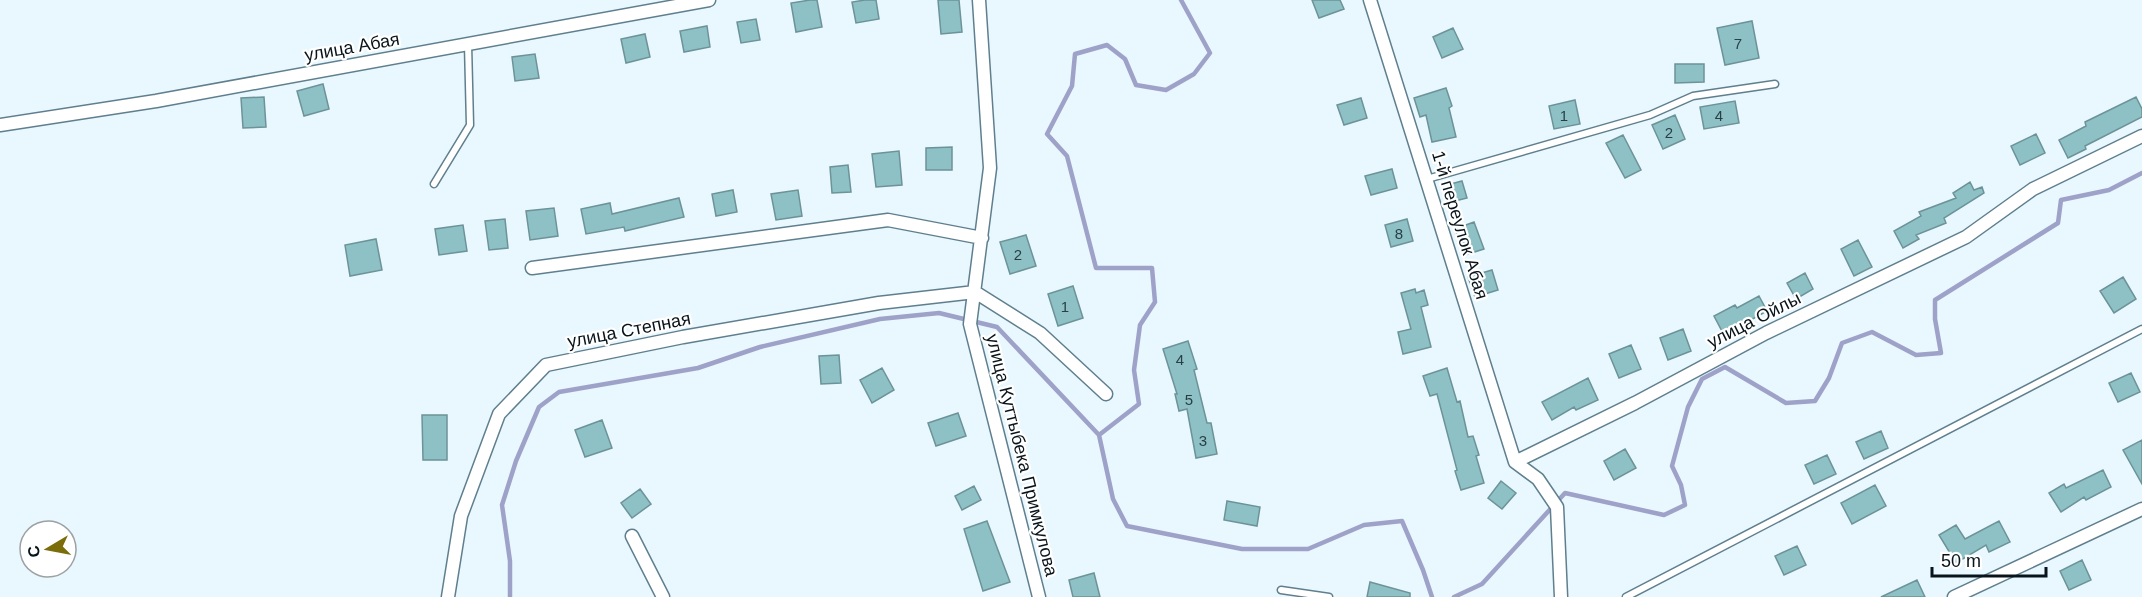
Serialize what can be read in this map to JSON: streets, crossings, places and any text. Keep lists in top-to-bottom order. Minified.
{"streets":{"street":["улица Абая","1-й переулок Абая","улица Ойлы","улица Степная","улица Куттыбека Примкулова"]},"crossings":[["1-й переулок Абая","улица Ойлы"],["улица Степная","улица Куттыбека Примкулова"]],"house_numbers":["7","1","4","2","8","2","1","4","5","3"],"scale_bar":"50 m","north":"left"}
